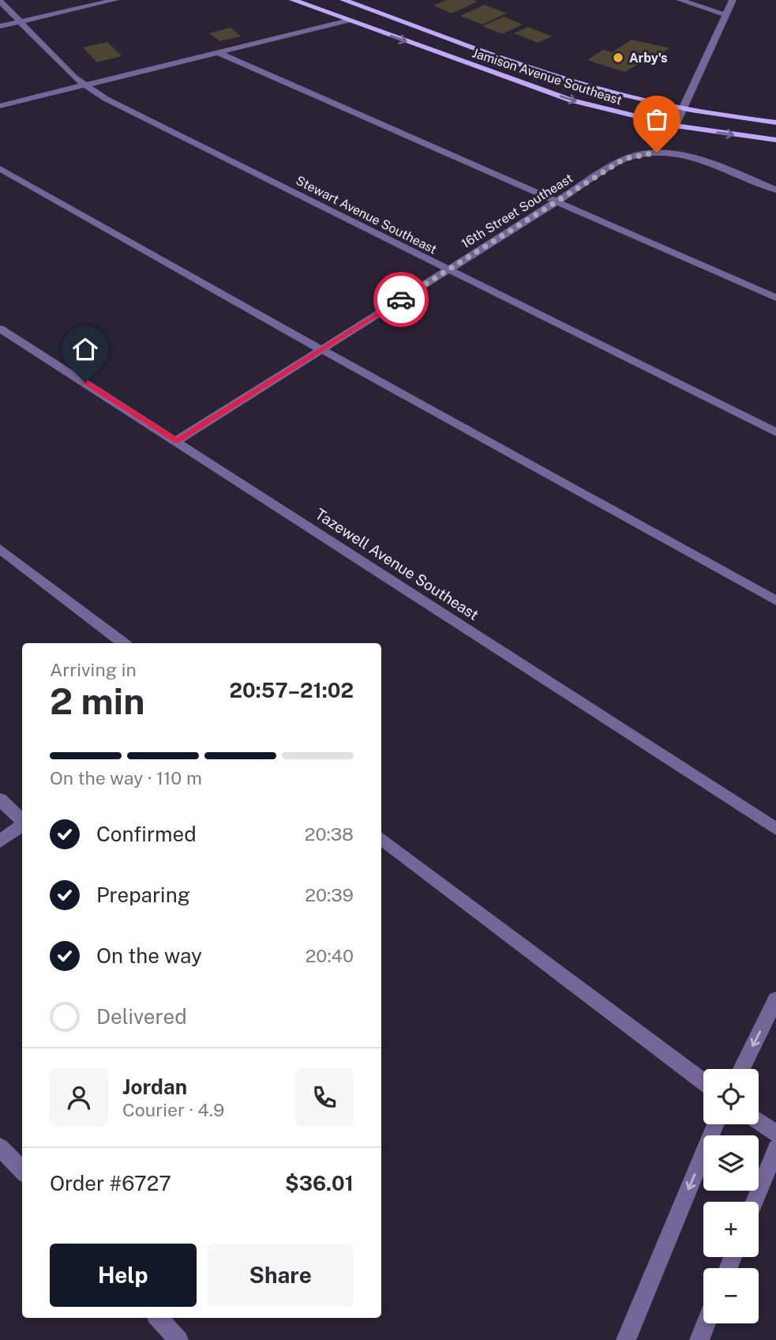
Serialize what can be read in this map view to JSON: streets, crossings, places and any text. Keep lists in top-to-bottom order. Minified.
{"streets":{"main road":["Jamison Avenue Southeast"],"street":["16th Street Southeast","Stewart Avenue Southeast","Tazewell Avenue Southeast"]},"crossings":[["16th Street Southeast","Stewart Avenue Southeast"],["16th Street Southeast","Tazewell Avenue Southeast"]],"places":["Arby's"],"page":{"heading":["2 min","Arriving in","20:57–21:02"],"panel":["Jordan","Courier · 4.9","Order #6727","$36.01"],"bar":"On the way · 110 m","list":[["Confirmed","20:38"],["Preparing","20:39"],["On the way","20:40"],"Delivered"],"map_buttons":["+","−"],"buttons":["Help","Share"]}}
